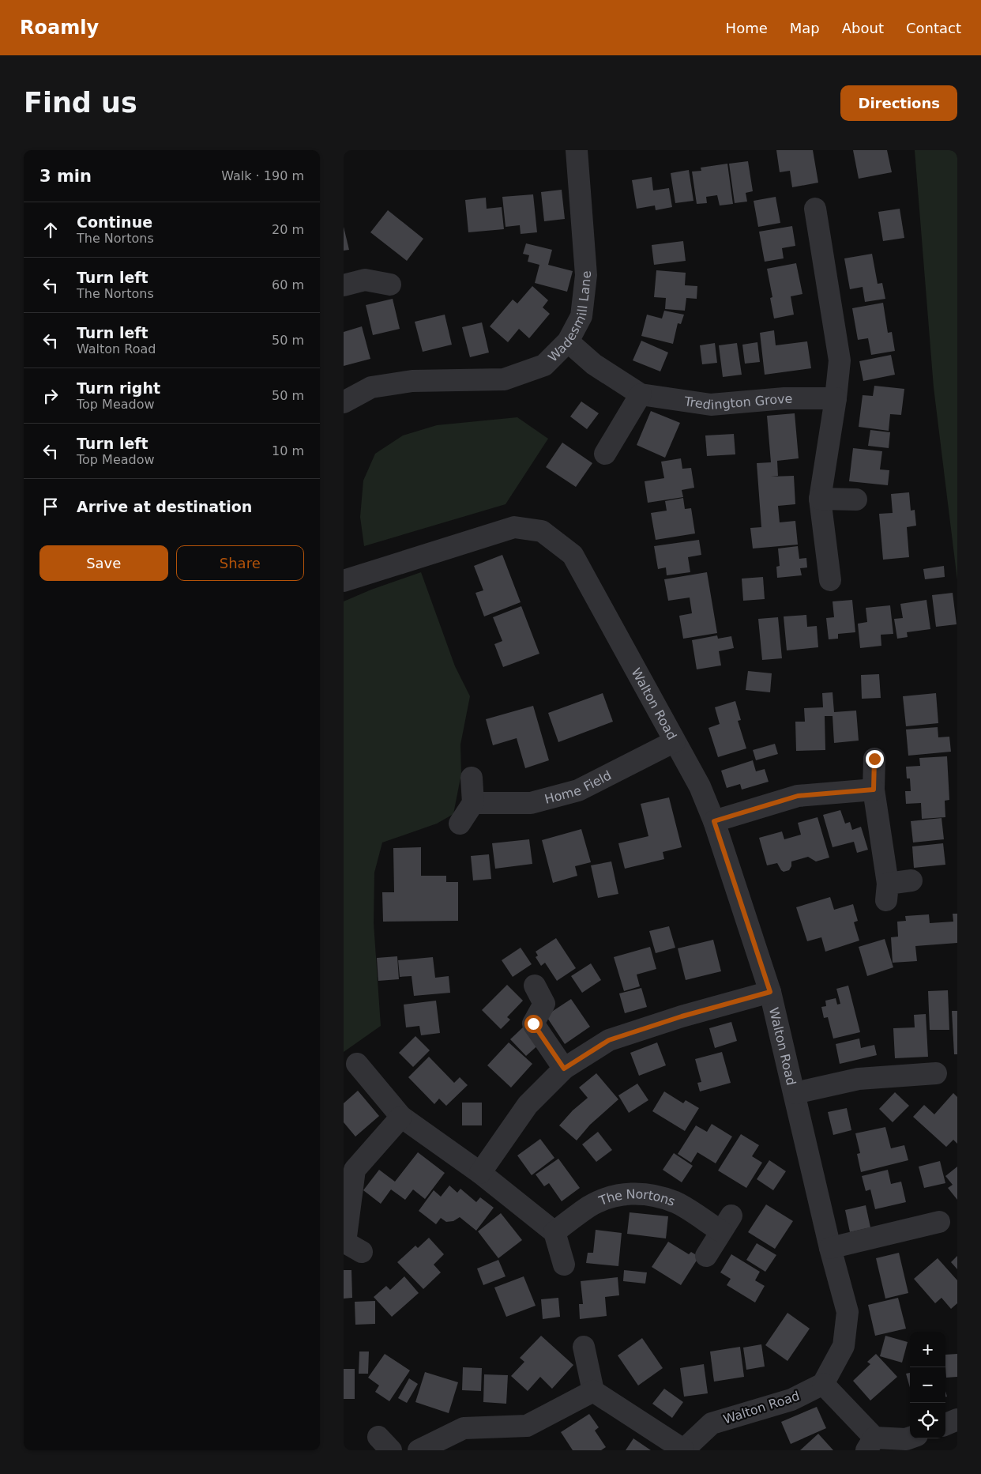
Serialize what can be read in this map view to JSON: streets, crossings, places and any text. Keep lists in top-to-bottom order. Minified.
{"streets":{"street":["Wadesmill Lane","Tredington Grove","Walton Road","Home Field","The Nortons"]},"crossings":[["Wadesmill Lane","Tredington Grove"],["Walton Road","Home Field"]],"page":{"header":"Roamly","nav":["Home","Map","About","Contact"],"buttons":["Directions",["Save","Share"]],"title":"Find us","heading":["3 min","Walk · 190 m"],"list":[["Continue","The Nortons","20 m"],["Turn left","The Nortons","60 m"],["Turn left","Walton Road","50 m"],["Turn right","Top Meadow","50 m"],["Turn left","Top Meadow","10 m"],"Arrive at destination"],"map_buttons":["+","−"]}}
